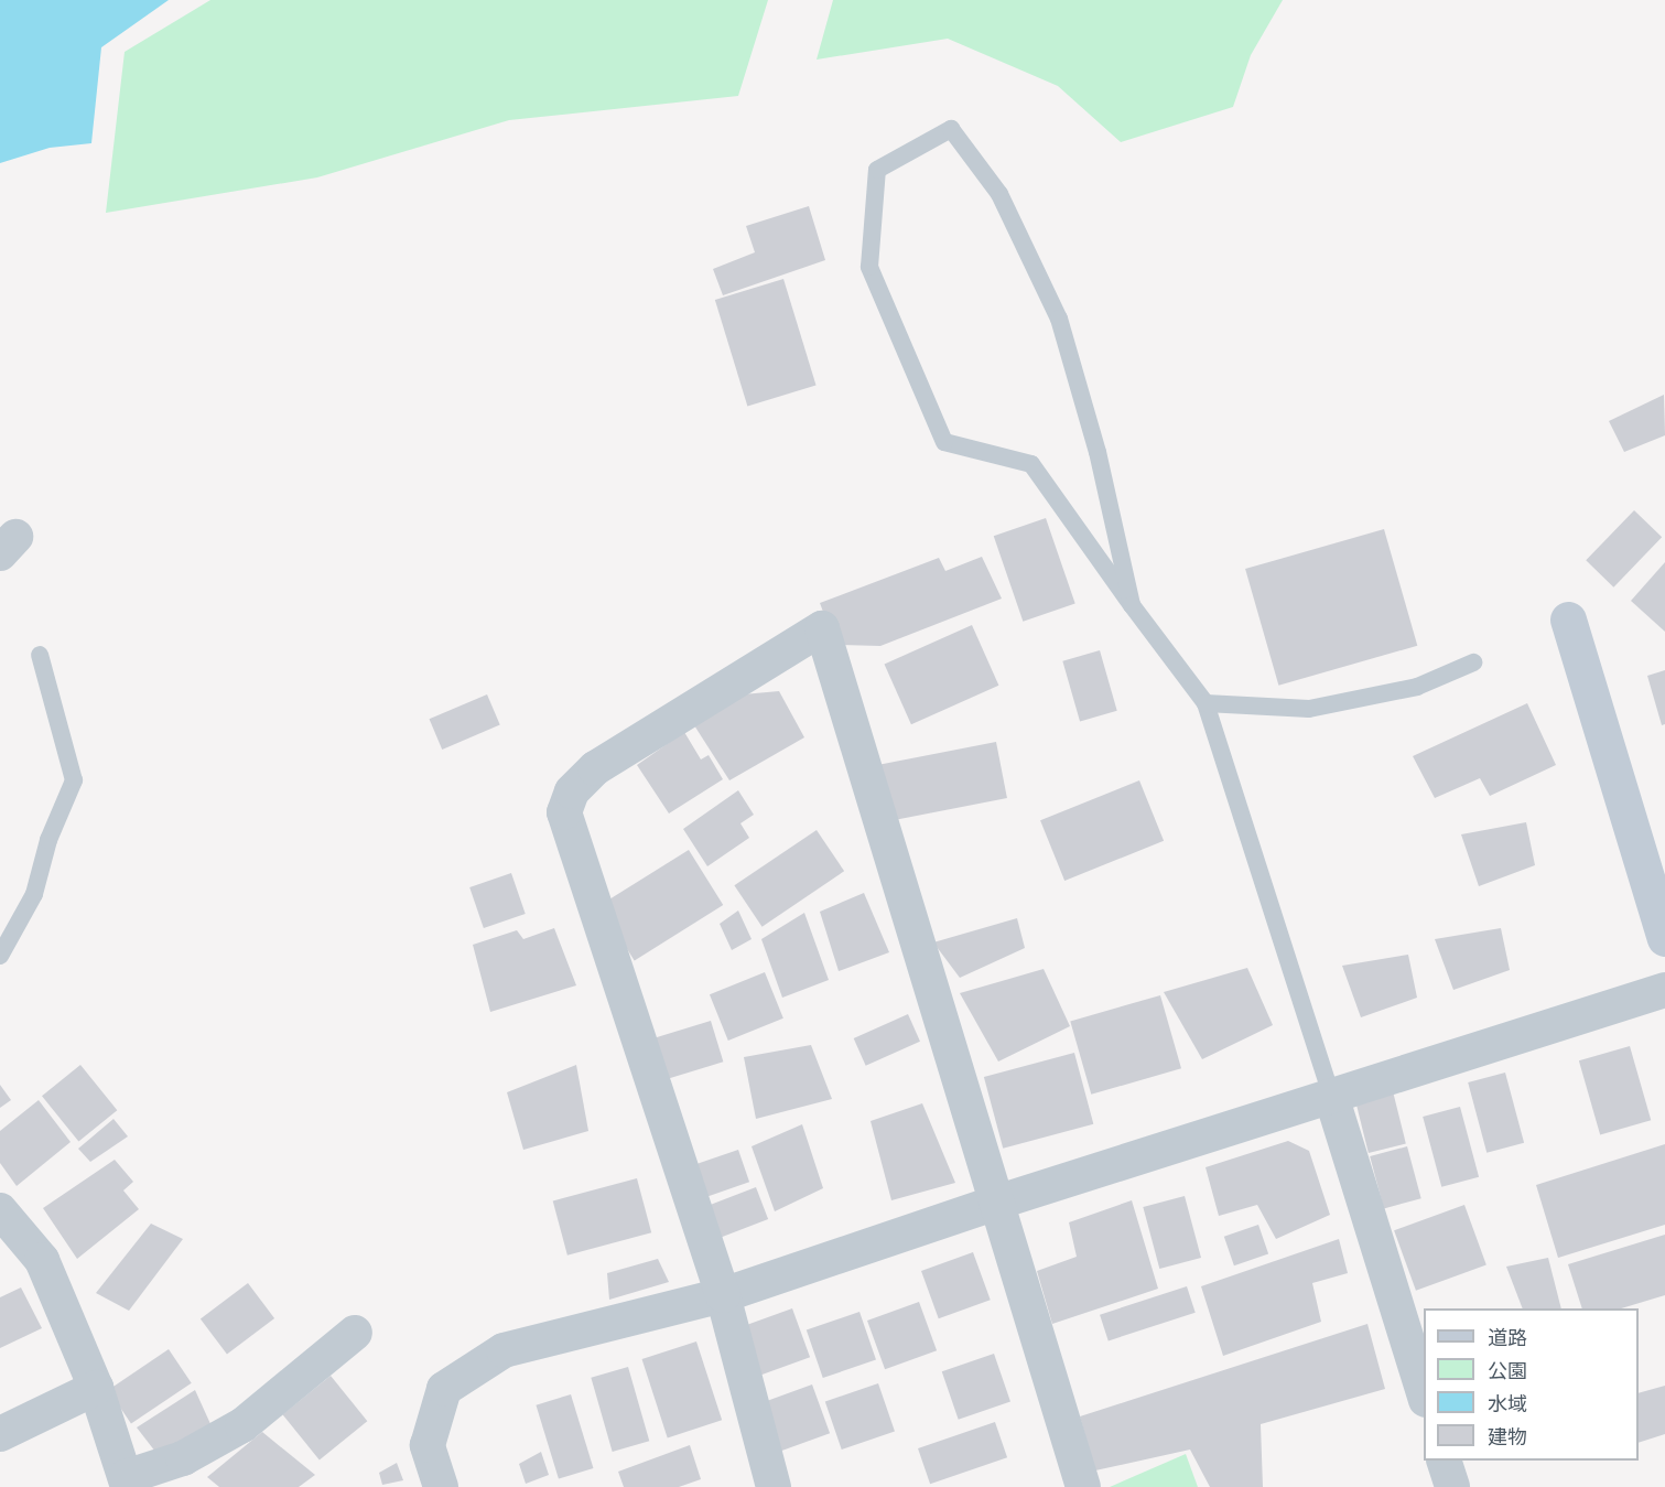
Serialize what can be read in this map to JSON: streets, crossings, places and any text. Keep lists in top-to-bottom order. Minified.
{"legend":["道路","公園","水域","建物"]}
